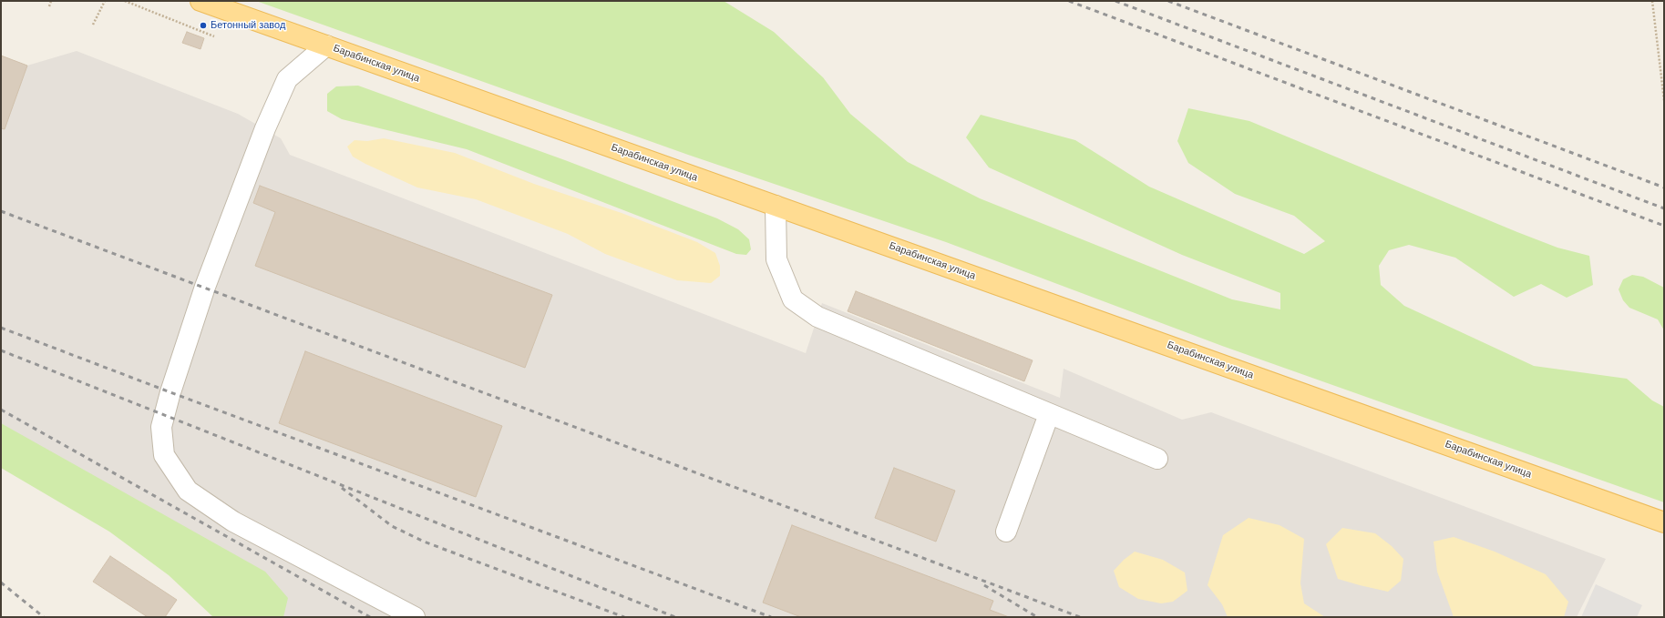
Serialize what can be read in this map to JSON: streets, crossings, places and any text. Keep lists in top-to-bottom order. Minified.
{"streets":{"main road":["Барабинская улица"]},"places":["Бетонный завод"]}
